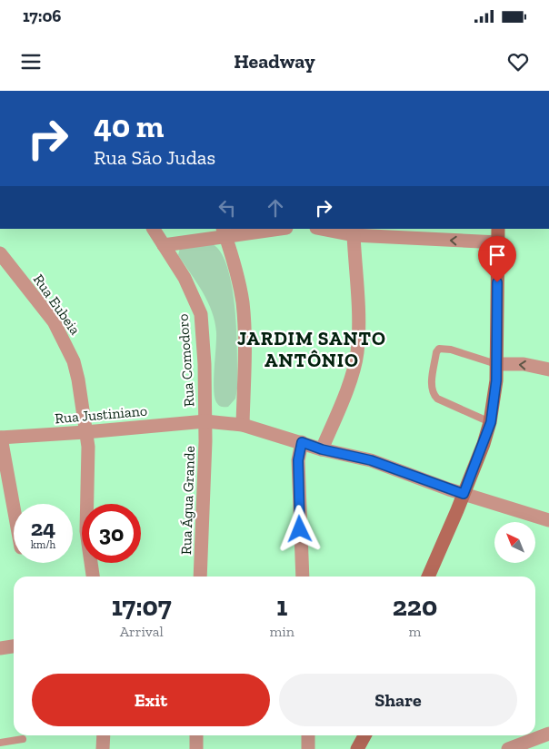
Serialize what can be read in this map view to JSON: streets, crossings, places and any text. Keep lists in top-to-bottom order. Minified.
{"streets":{"street":["Rua Eubeia","Rua Comodoro","Rua Justiniano","Rua Água Grande"]},"crossings":[["Rua Eubeia","Rua Justiniano"],["Rua Comodoro","Rua Justiniano"],["Rua Comodoro","Rua Água Grande"],["Rua Justiniano","Rua Água Grande"]],"districts":["JARDIM SANTO ANTÔNIO"],"north":"top left","page":{"status":"17:06","header":"Headway","turn":["40 m","Rua São Judas"],"speed":"24 km/h","limit":"30","eta":["17:07","Arrival","1","min","220","m"],"buttons":["Exit","Share"]}}
